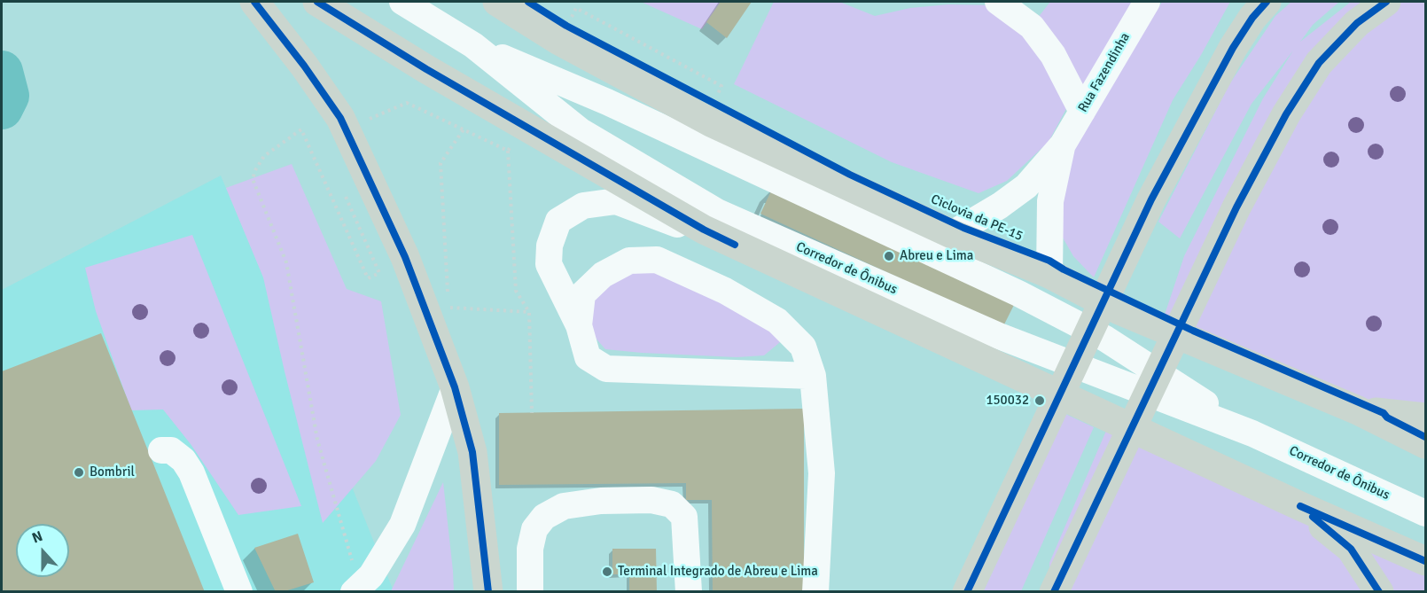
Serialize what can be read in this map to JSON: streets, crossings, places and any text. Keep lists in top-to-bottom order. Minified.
{"streets":{"street":["Rua Fazendinha","Corredor de Ônibus"],"cycle path":["Ciclovia da PE-15"]},"places":["Abreu e Lima","150032","Bombril","Terminal Integrado de Abreu e Lima"],"north":"top"}
